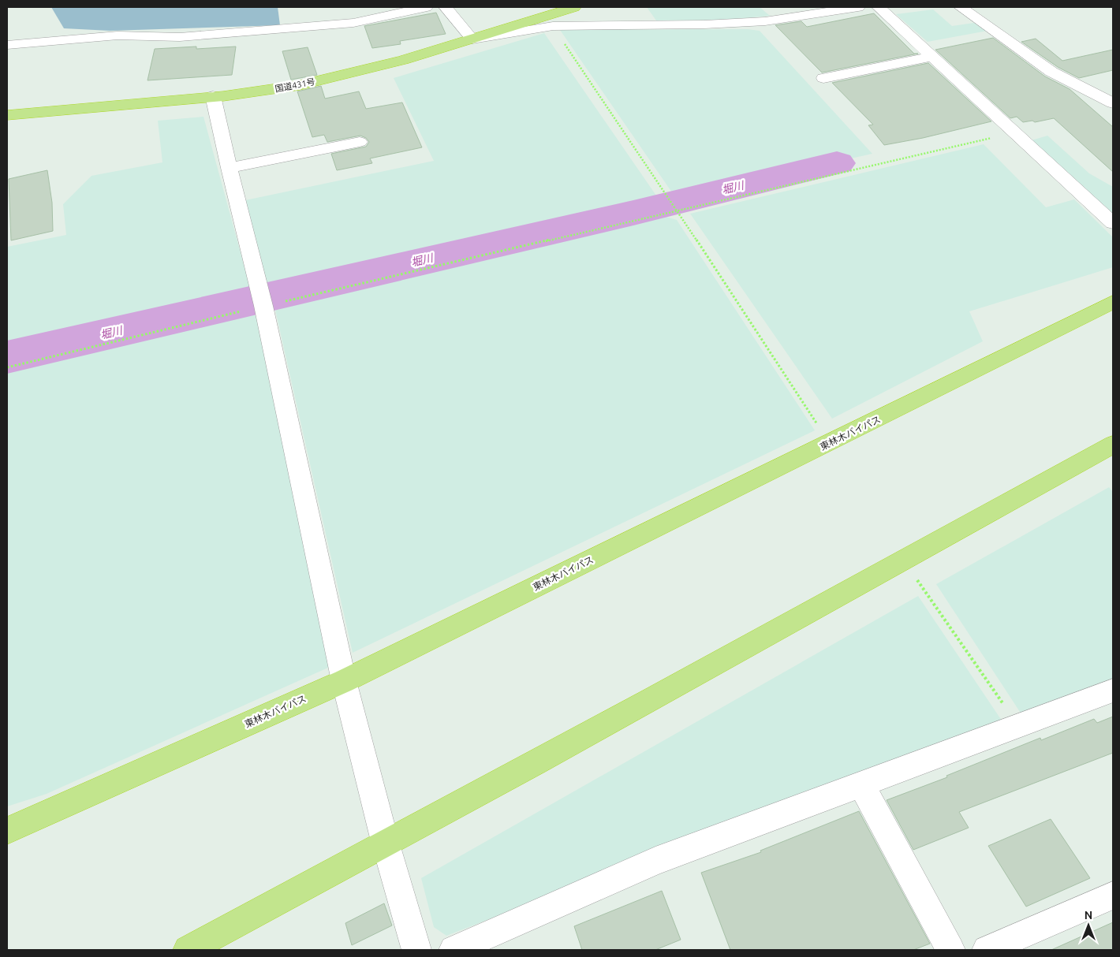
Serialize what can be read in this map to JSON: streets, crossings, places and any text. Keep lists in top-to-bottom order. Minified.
{"streets":{"highway":["国道431号","東林木バイパス"]},"water":["堀川"],"north":"top"}
